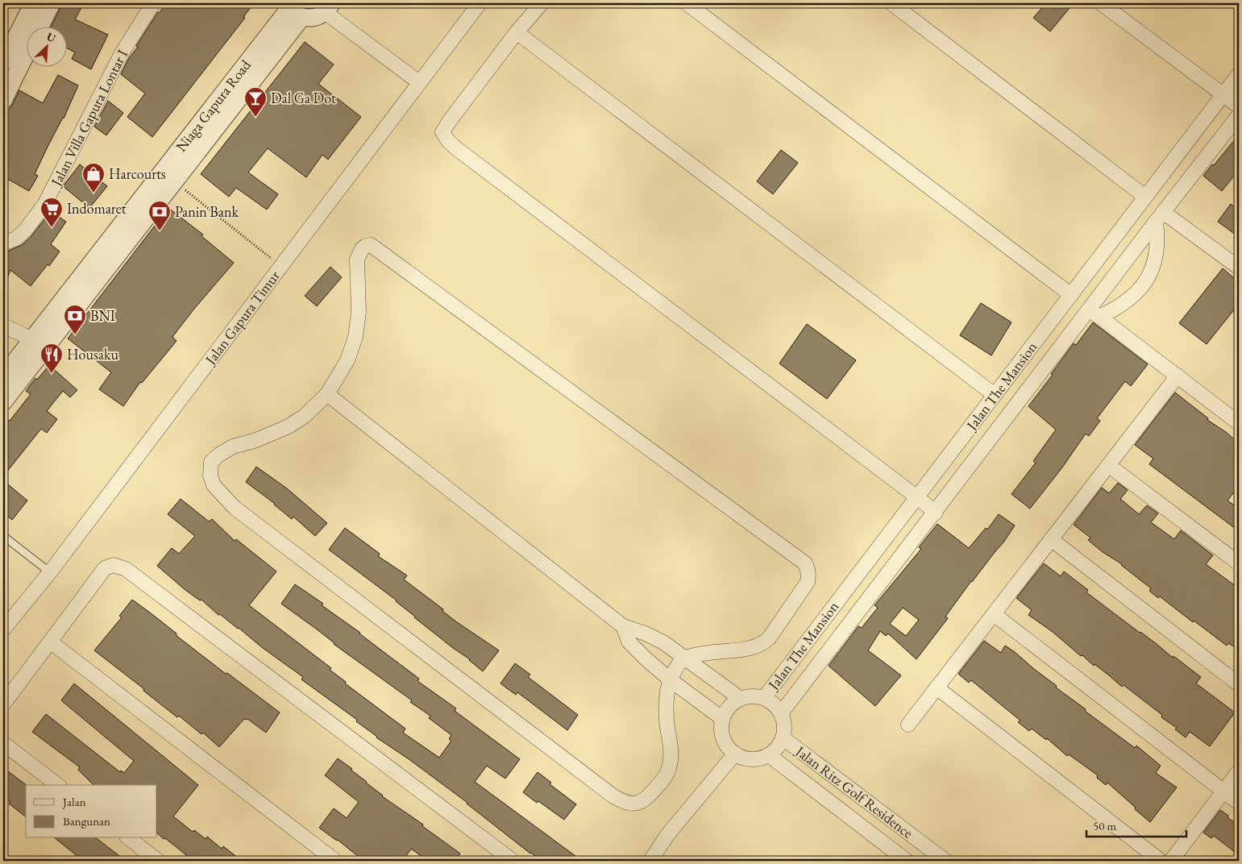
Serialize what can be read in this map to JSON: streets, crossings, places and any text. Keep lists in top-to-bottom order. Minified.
{"streets":{"street":["Niaga Gapura Road","Jalan Villa Gapura Lontar I","Jalan Gapura Timur","Jalan The Mansion","Jalan Ritz Golf Residence"]},"crossings":[["Jalan The Mansion","Jalan Ritz Golf Residence"]],"places":{"bar":["Dal Ga Dot"],"shop":["Harcourts"],"supermarket":["Indomaret"],"bank":["Panin Bank","BNI"],"restaurant":["Housaku"]},"legend":["Jalan","Bangunan"],"scale_bar":"50 m","north":"top right"}
